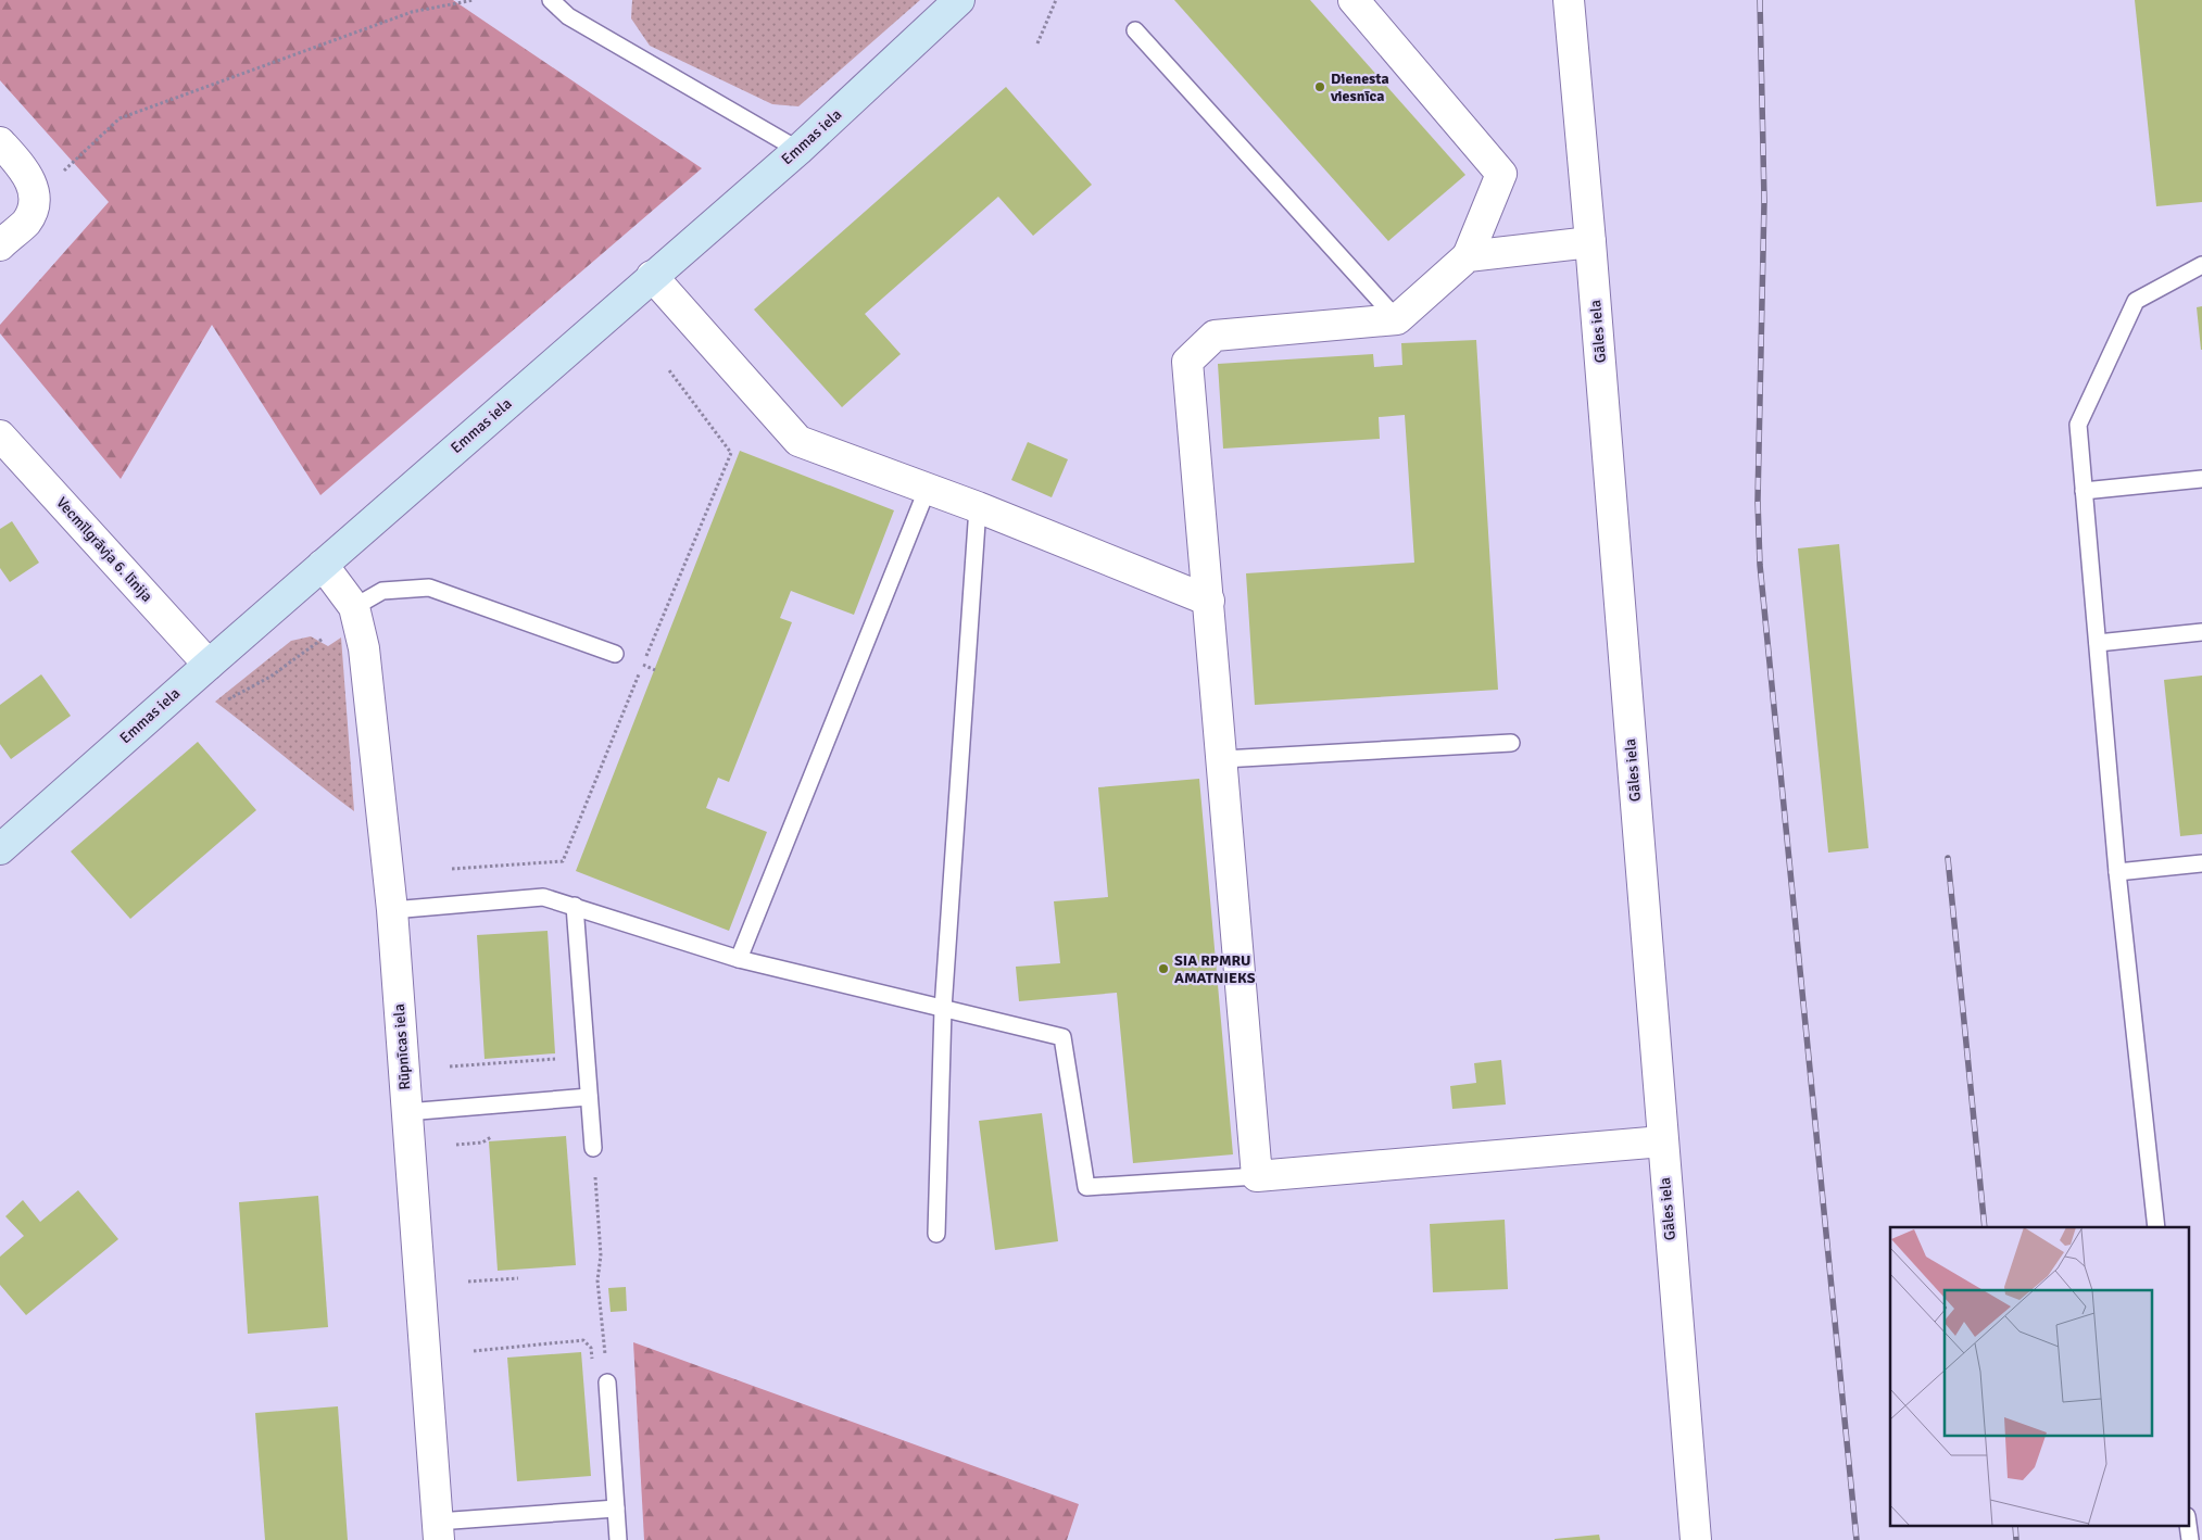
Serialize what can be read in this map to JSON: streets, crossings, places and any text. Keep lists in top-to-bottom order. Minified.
{"streets":{"main road":["Emmas iela"],"street":["Gāles iela","Vecmīlgrāvja 6. līnija","Rūpnīcas iela"]},"crossings":[["Emmas iela","Vecmīlgrāvja 6. līnija"],["Emmas iela","Rūpnīcas iela"]],"places":["Dienesta viesnīca","SIA RPMRU AMATNIEKS"]}
